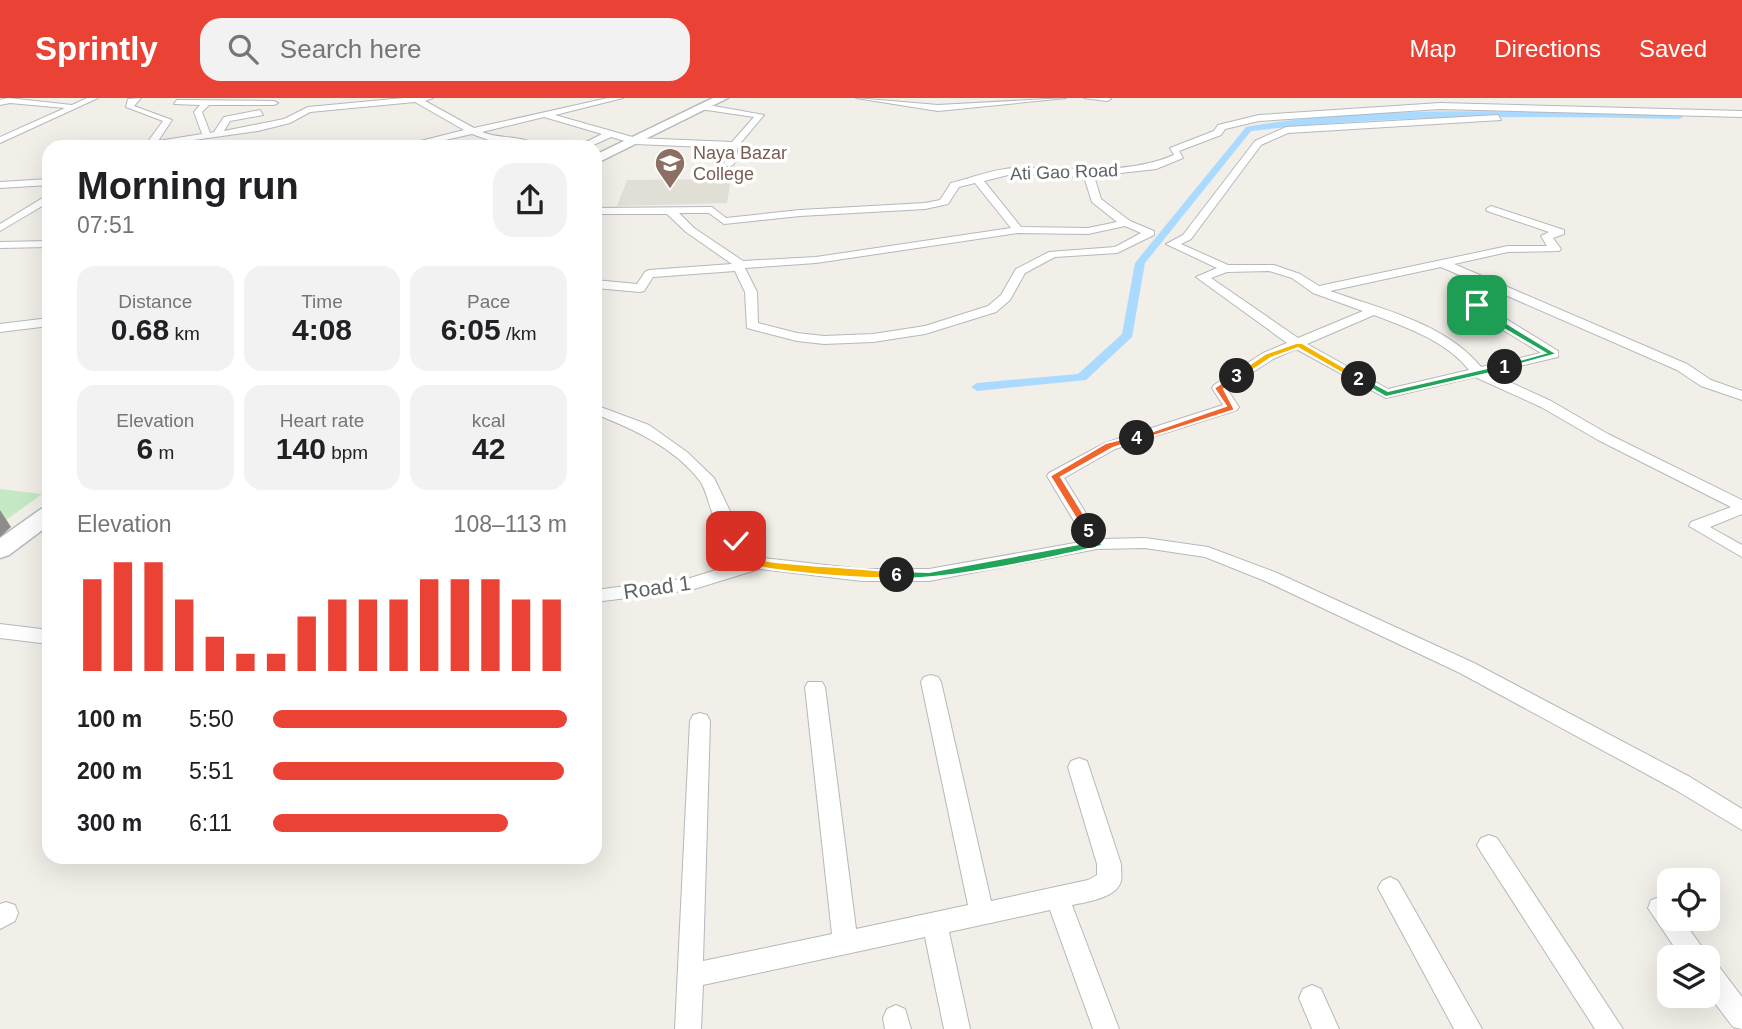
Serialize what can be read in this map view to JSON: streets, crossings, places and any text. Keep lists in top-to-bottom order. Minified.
{"streets":{"street":["Ati Gao Road","Road 1"]},"places":{"school or university":["Naya Bazar College"]},"page":{"header":"Sprintly","search":"Search here","nav":["Map","Directions","Saved"],"heading":["Morning run","07:51"],"stats":[["Distance","0.68 km"],["Time","4:08"],["Pace","6:05 /km"],["Elevation","6 m"],["Heart rate","140 bpm"],["kcal","42"]],"pins":["1","3","2","4","5","6"],"chart":["Elevation","108–113 m"],"list":[{"name":"100 m","note":"5:50"},{"name":"200 m","note":"5:51"},{"name":"300 m","note":"6:11"}]}}
